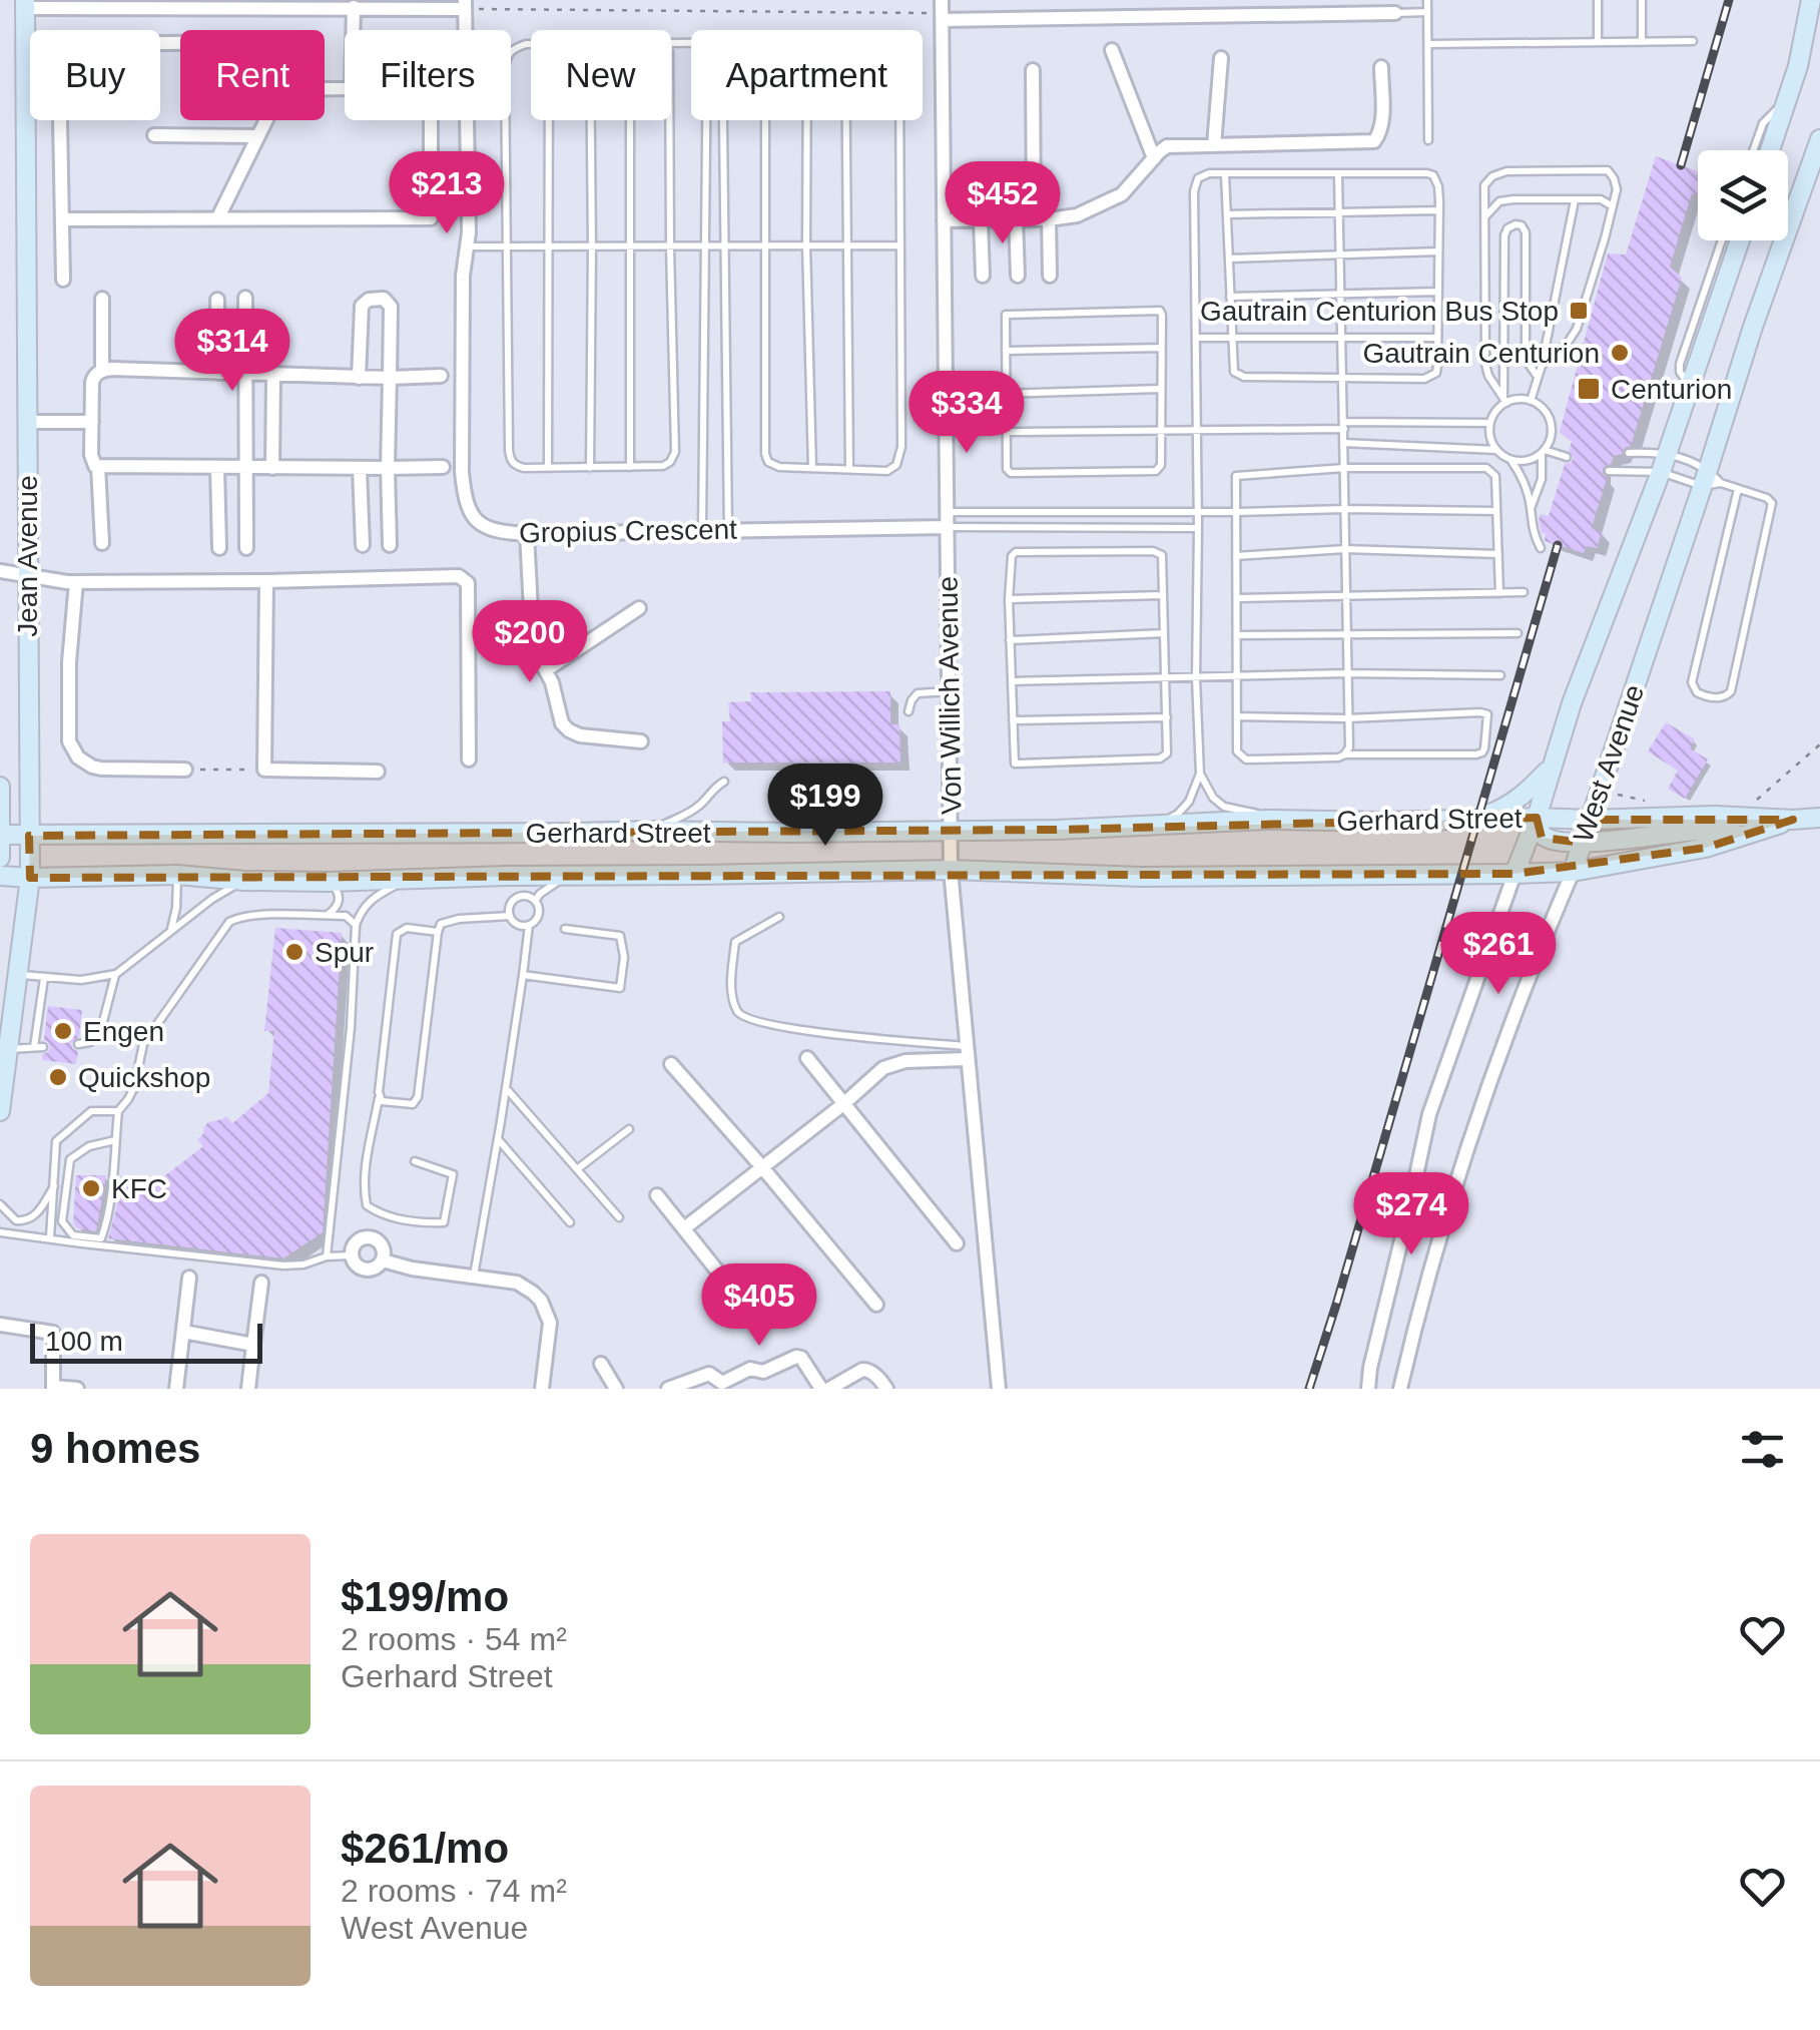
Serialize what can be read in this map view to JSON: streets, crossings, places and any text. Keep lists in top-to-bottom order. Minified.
{"streets":{"street":["Gropius Crescent","Jean Avenue","Von Willich Avenue","West Avenue","Gerhard Street"]},"crossings":[["Gropius Crescent","Von Willich Avenue"],["Jean Avenue","Gerhard Street"],["Von Willich Avenue","Gerhard Street"],["West Avenue","Gerhard Street"]],"places":{"transit":["Gautrain Centurion Bus Stop","Centurion"],"other":["Gautrain Centurion","Spur","Engen","Quickshop","KFC"]},"scale_bar":"100 m","page":{"chip":["Buy","Rent","Filters","New","Apartment"],"price":["$213","$452","$314","$334","$200","$199","$261","$274","$405"],"scale":"100 m","heading":"9 homes","list":[{"name":"$199/mo","note":"2 rooms · 54 m² · Gerhard Street"},{"name":"$261/mo","note":"2 rooms · 74 m² · West Avenue"}]}}
